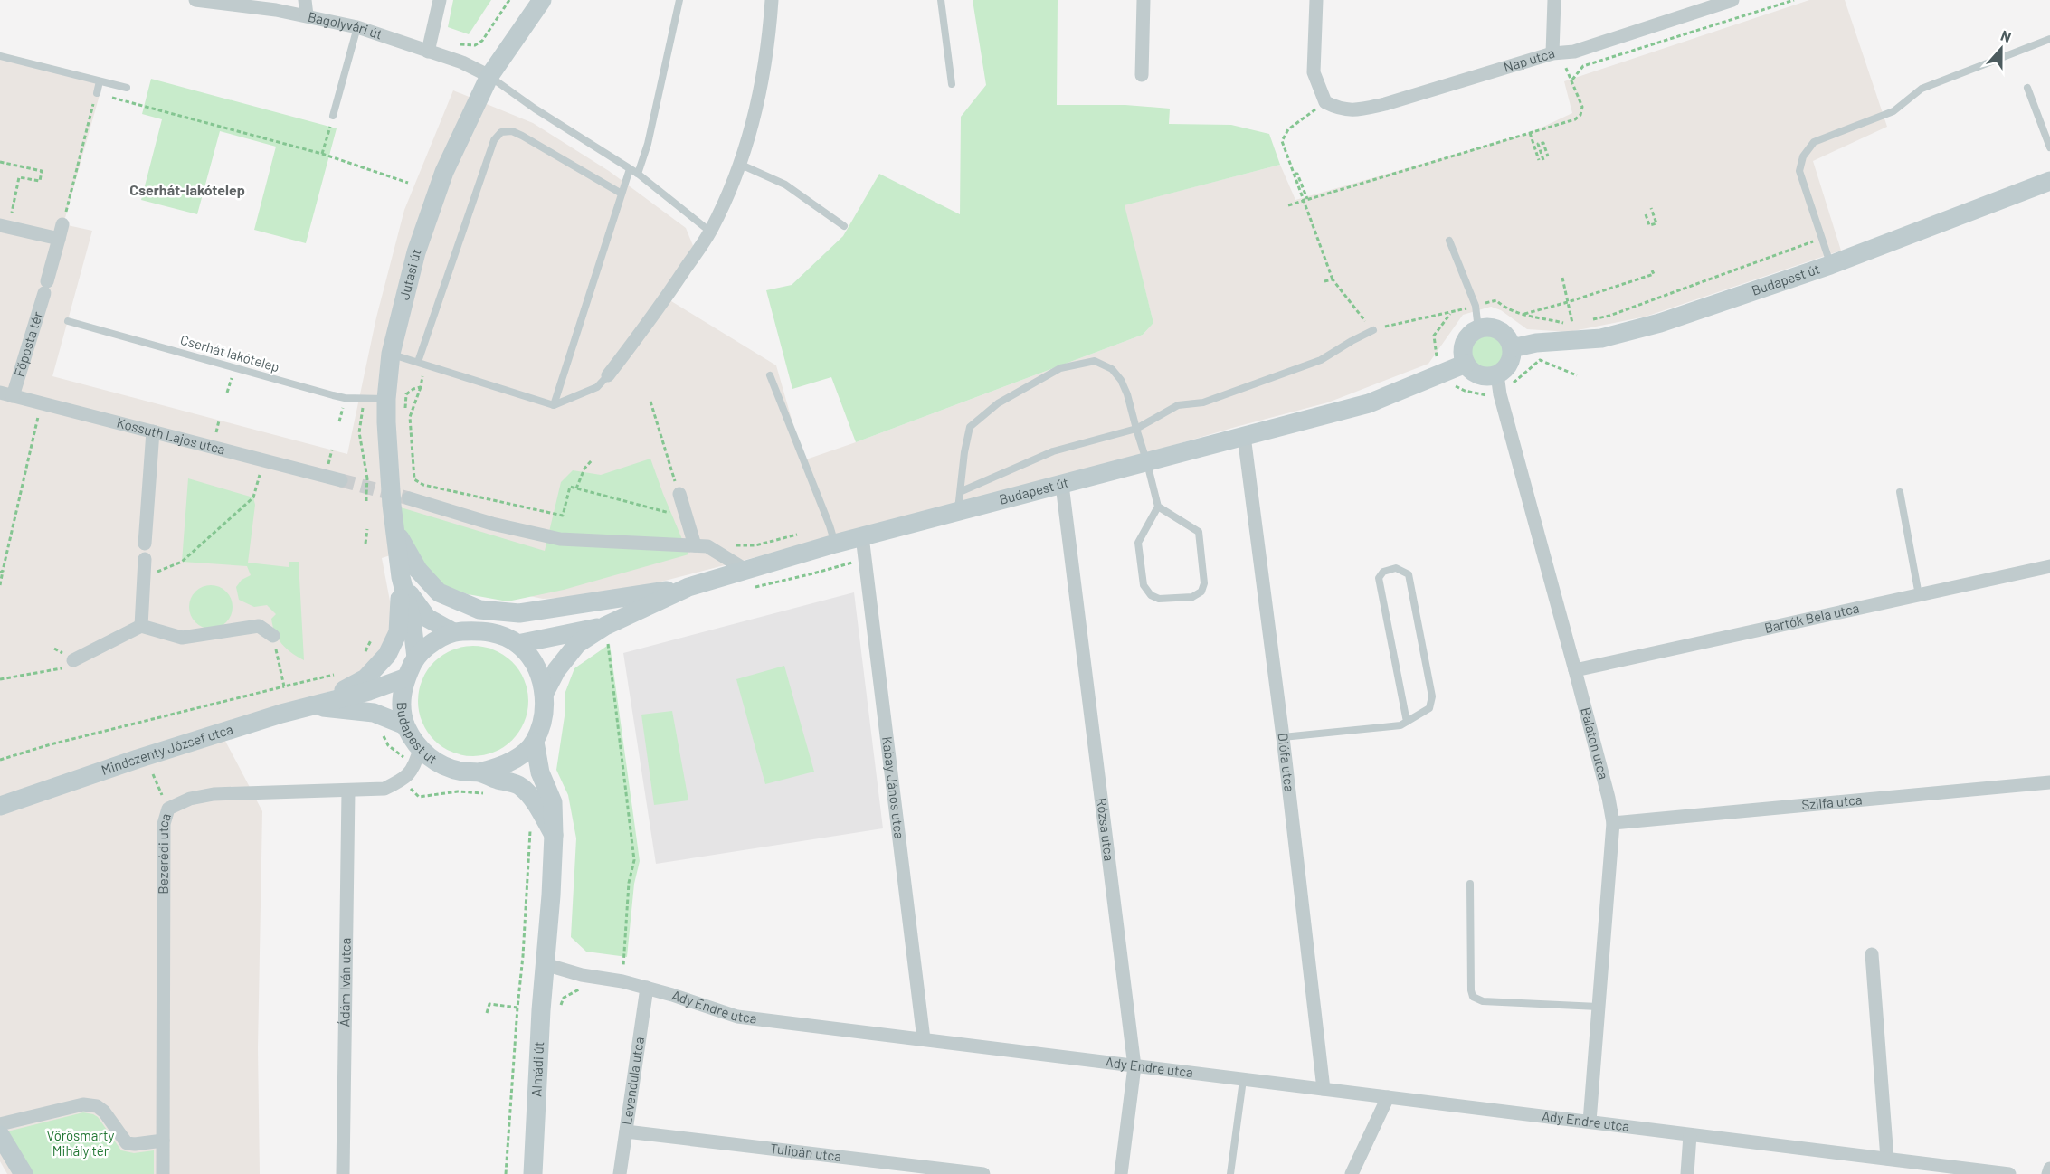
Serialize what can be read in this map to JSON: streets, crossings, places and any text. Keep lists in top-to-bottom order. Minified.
{"streets":{"main road":["Jutasi út","Budapest út","Mindszenty József utca","Almádi út"],"street":["Bagolyvári út","Nap utca","Főposta tér","Kossuth Lajos utca","Bartók Béla utca","Balaton utca","Diófa utca","Kabay János utca","Szilfa utca","Rózsa utca","Bezerédi utca","Ádám Iván utca","Ady Endre utca","Levendula utca","Tulipán utca"],"lane":["Cserhát lakótelep"]},"crossings":[["Bagolyvári út","Jutasi út"],["Jutasi út","Budapest út"],["Jutasi út","Cserhát lakótelep"],["Jutasi út","Mindszenty József utca"],["Jutasi út","Bezerédi utca"],["Budapest út","Balaton utca"],["Budapest út","Mindszenty József utca"],["Budapest út","Diófa utca"],["Budapest út","Kabay János utca"],["Budapest út","Rózsa utca"],["Budapest út","Bezerédi utca"],["Főposta tér","Kossuth Lajos utca"],["Bartók Béla utca","Balaton utca"],["Balaton utca","Szilfa utca"],["Balaton utca","Ady Endre utca"],["Mindszenty József utca","Bezerédi utca"],["Diófa utca","Ady Endre utca"],["Kabay János utca","Ady Endre utca"],["Rózsa utca","Ady Endre utca"],["Bezerédi utca","Ádám Iván utca"],["Ady Endre utca","Almádi út"],["Ady Endre utca","Levendula utca"],["Levendula utca","Tulipán utca"]],"districts":["Cserhát-lakótelep"],"parks":["Vörösmarty Mihály tér"],"north":"top"}
